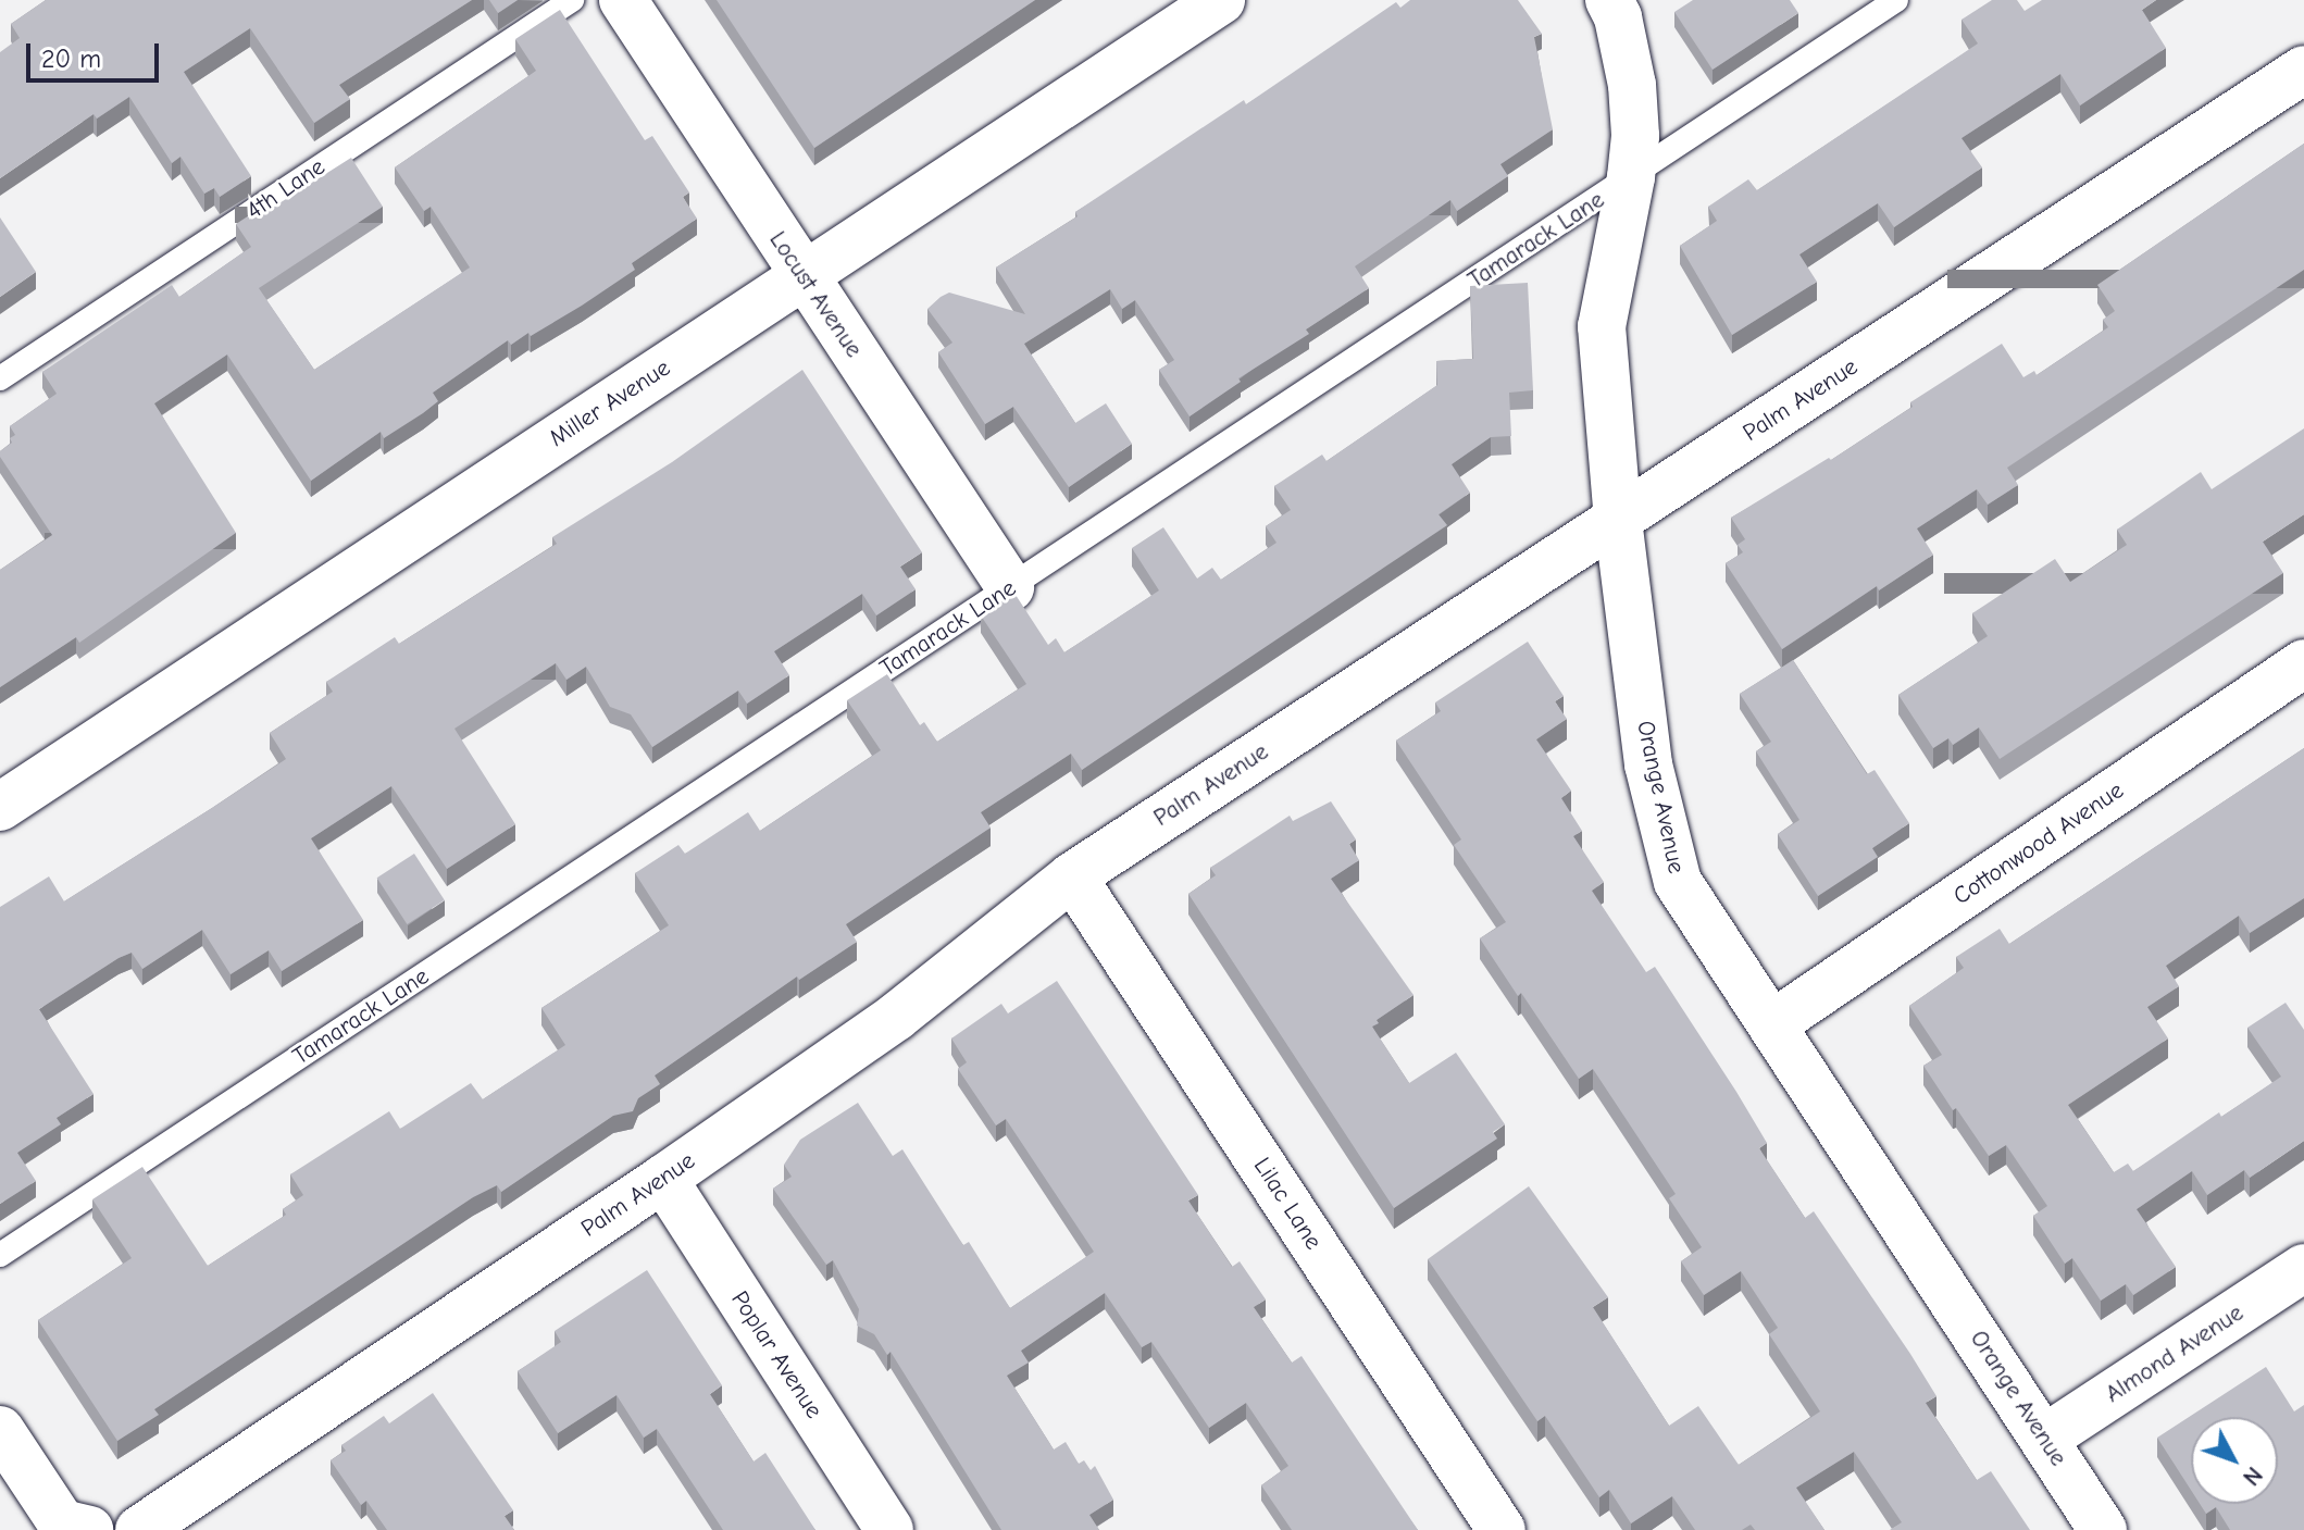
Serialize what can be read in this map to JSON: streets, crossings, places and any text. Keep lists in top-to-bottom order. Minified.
{"streets":{"street":["Locust Avenue","Palm Avenue","Miller Avenue","Orange Avenue","Cottonwood Avenue","Lilac Lane","Almond Avenue","Poplar Avenue"],"lane":["4th Lane","Tamarack Lane"]},"crossings":[["Tamarack Lane","Locust Avenue"],["Tamarack Lane","Orange Avenue"],["Locust Avenue","Miller Avenue"],["Palm Avenue","Orange Avenue"],["Palm Avenue","Lilac Lane"],["Palm Avenue","Poplar Avenue"],["Orange Avenue","Cottonwood Avenue"],["Orange Avenue","Almond Avenue"]],"scale_bar":"20 m","north":"bottom right"}
